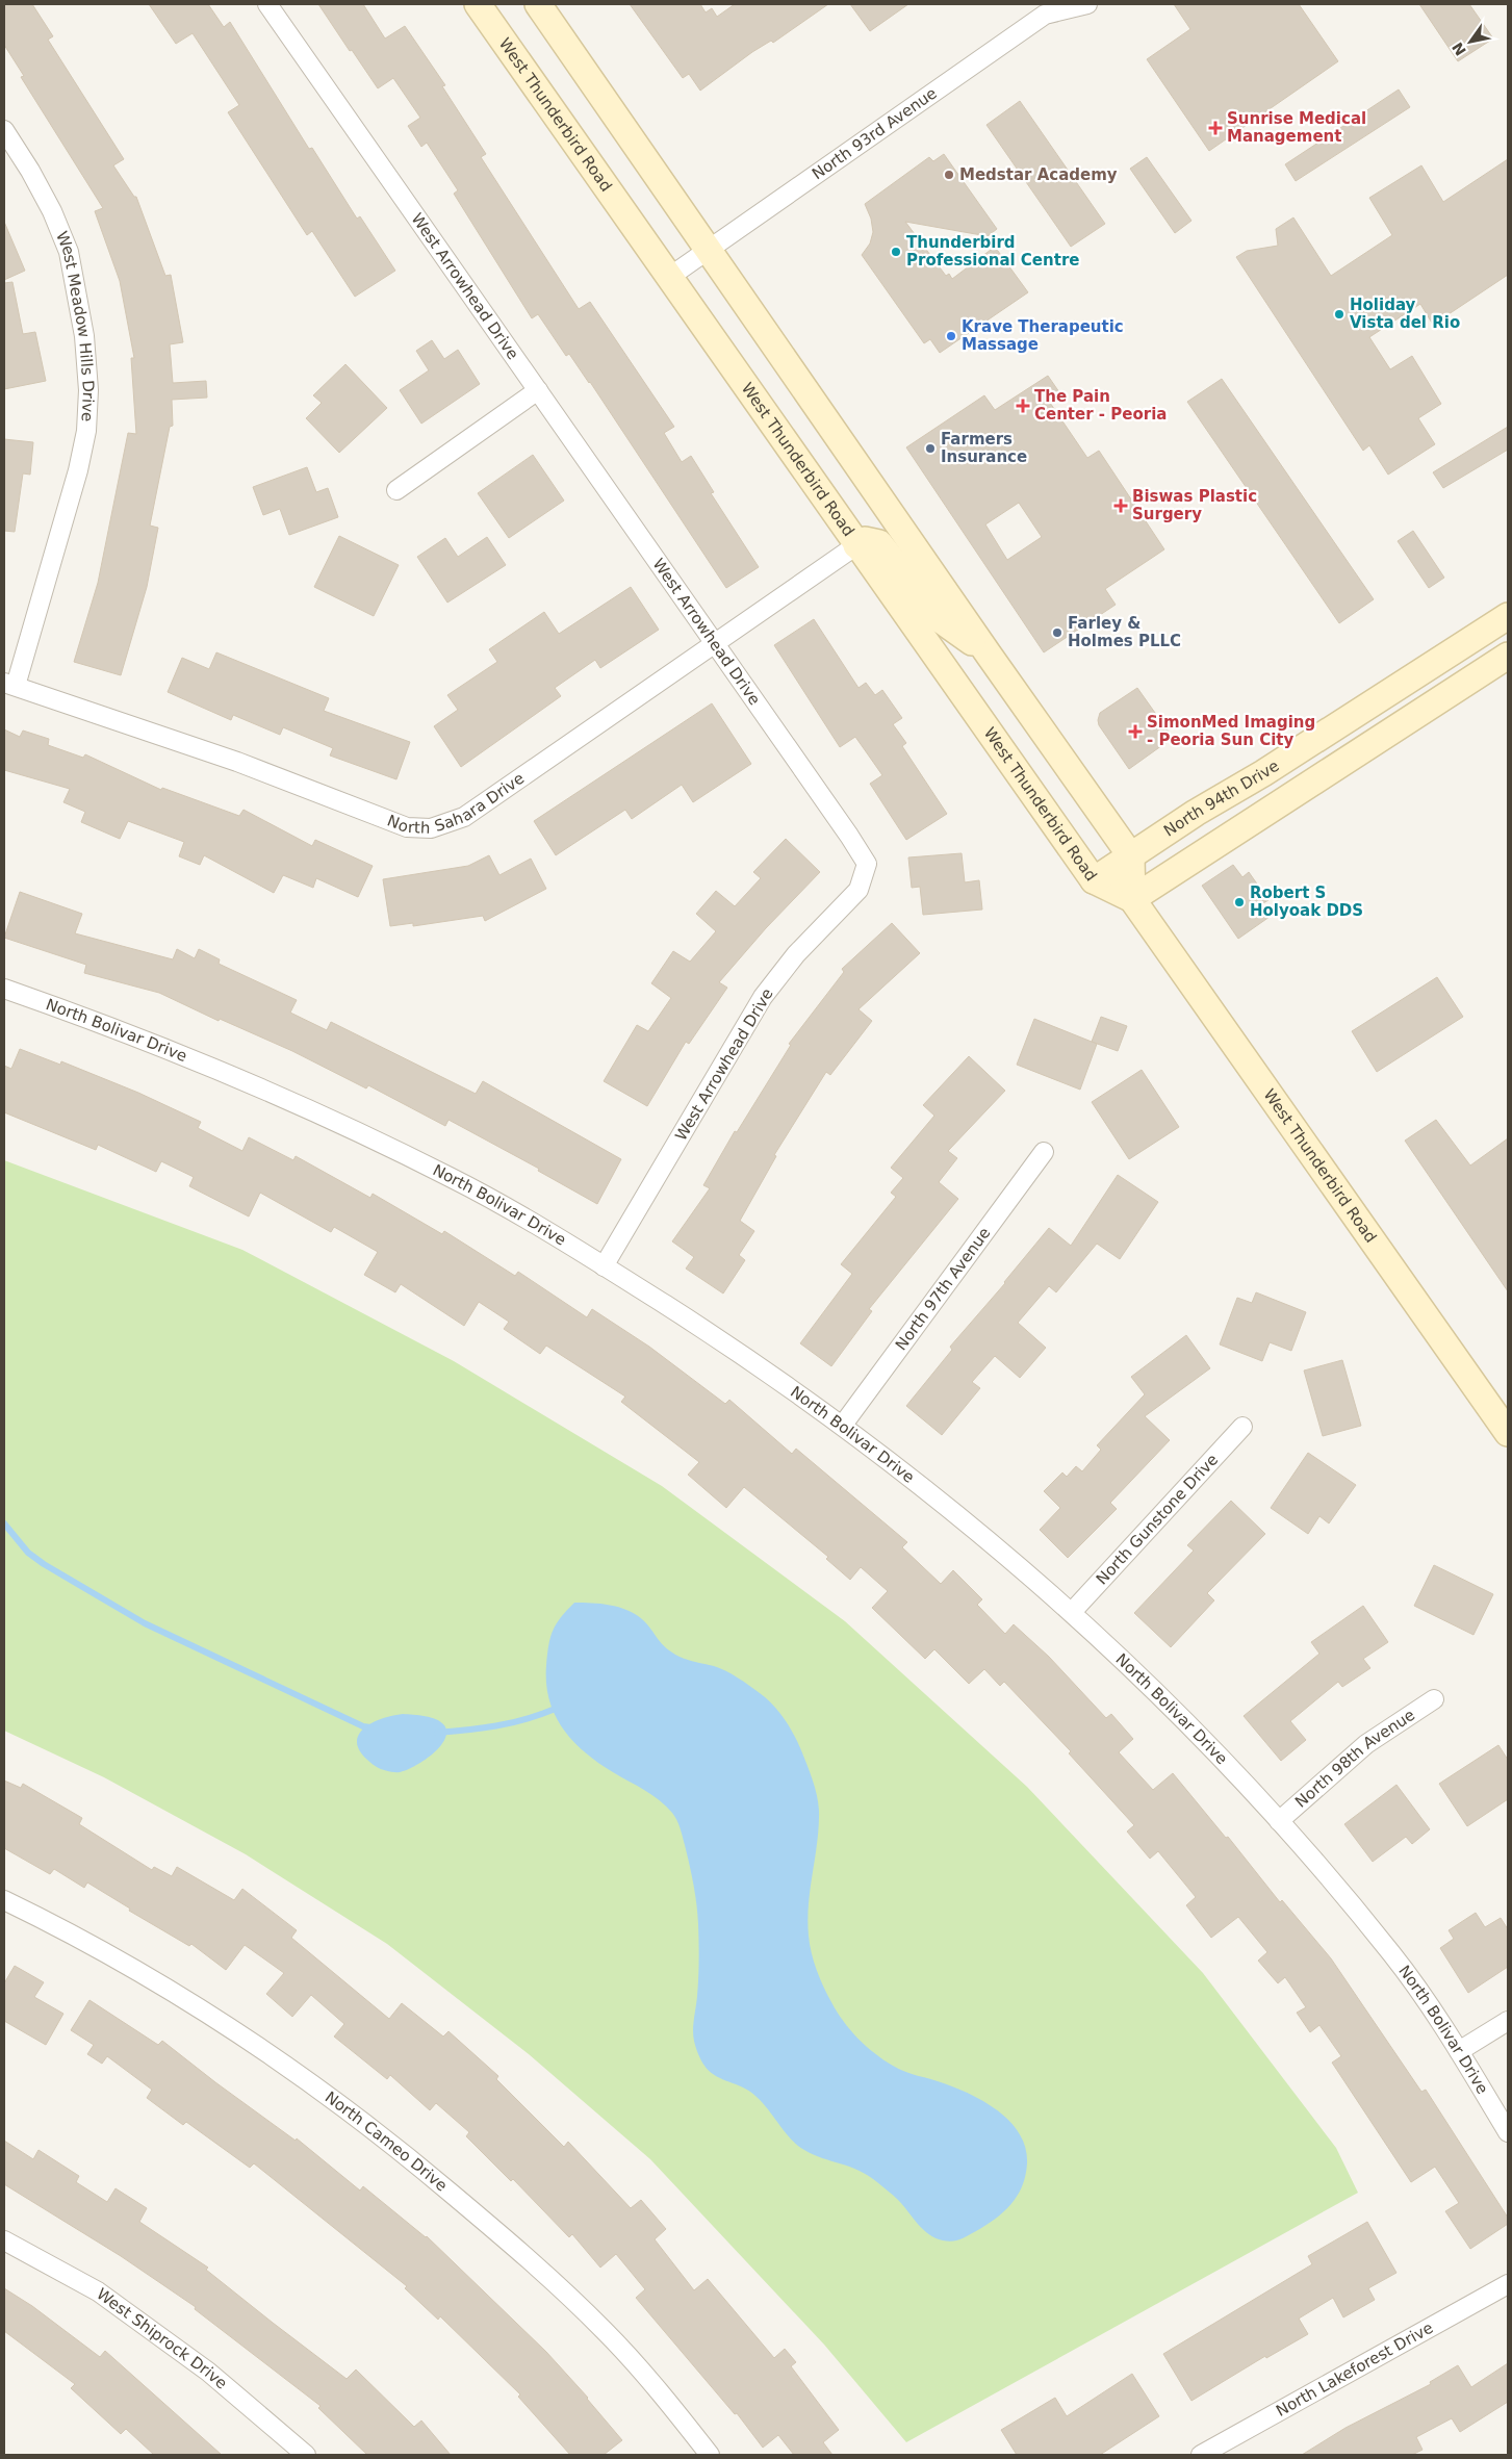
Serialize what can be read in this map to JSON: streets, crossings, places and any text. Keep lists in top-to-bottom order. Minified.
{"streets":{"main road":["West Thunderbird Road","North 94th Drive"],"street":["North 93rd Avenue","West Arrowhead Drive","West Meadow Hills Drive","North Sahara Drive","North Bolivar Drive","North 97th Avenue","North Gunstone Drive","North 98th Avenue","North Cameo Drive","West Shiprock Drive","North Lakeforest Drive"]},"crossings":[["West Thunderbird Road","North 93rd Avenue"],["West Thunderbird Road","North Sahara Drive"],["West Thunderbird Road","North 94th Drive"],["West Arrowhead Drive","North Sahara Drive"],["West Arrowhead Drive","North Bolivar Drive"],["West Meadow Hills Drive","North Sahara Drive"],["North Bolivar Drive","North 97th Avenue"],["North Bolivar Drive","North Gunstone Drive"],["North Bolivar Drive","North 98th Avenue"]],"places":{"health":["Sunrise Medical Management","The Pain Center - Peoria","Biswas Plastic Surgery","SimonMed Imaging - Peoria Sun City"],"other":["Medstar Academy","Thunderbird Professional Centre","Holiday Vista del Rio","Krave Therapeutic Massage","Farmers Insurance","Farley & Holmes PLLC","Robert S Holyoak DDS"]},"north":"bottom left"}
